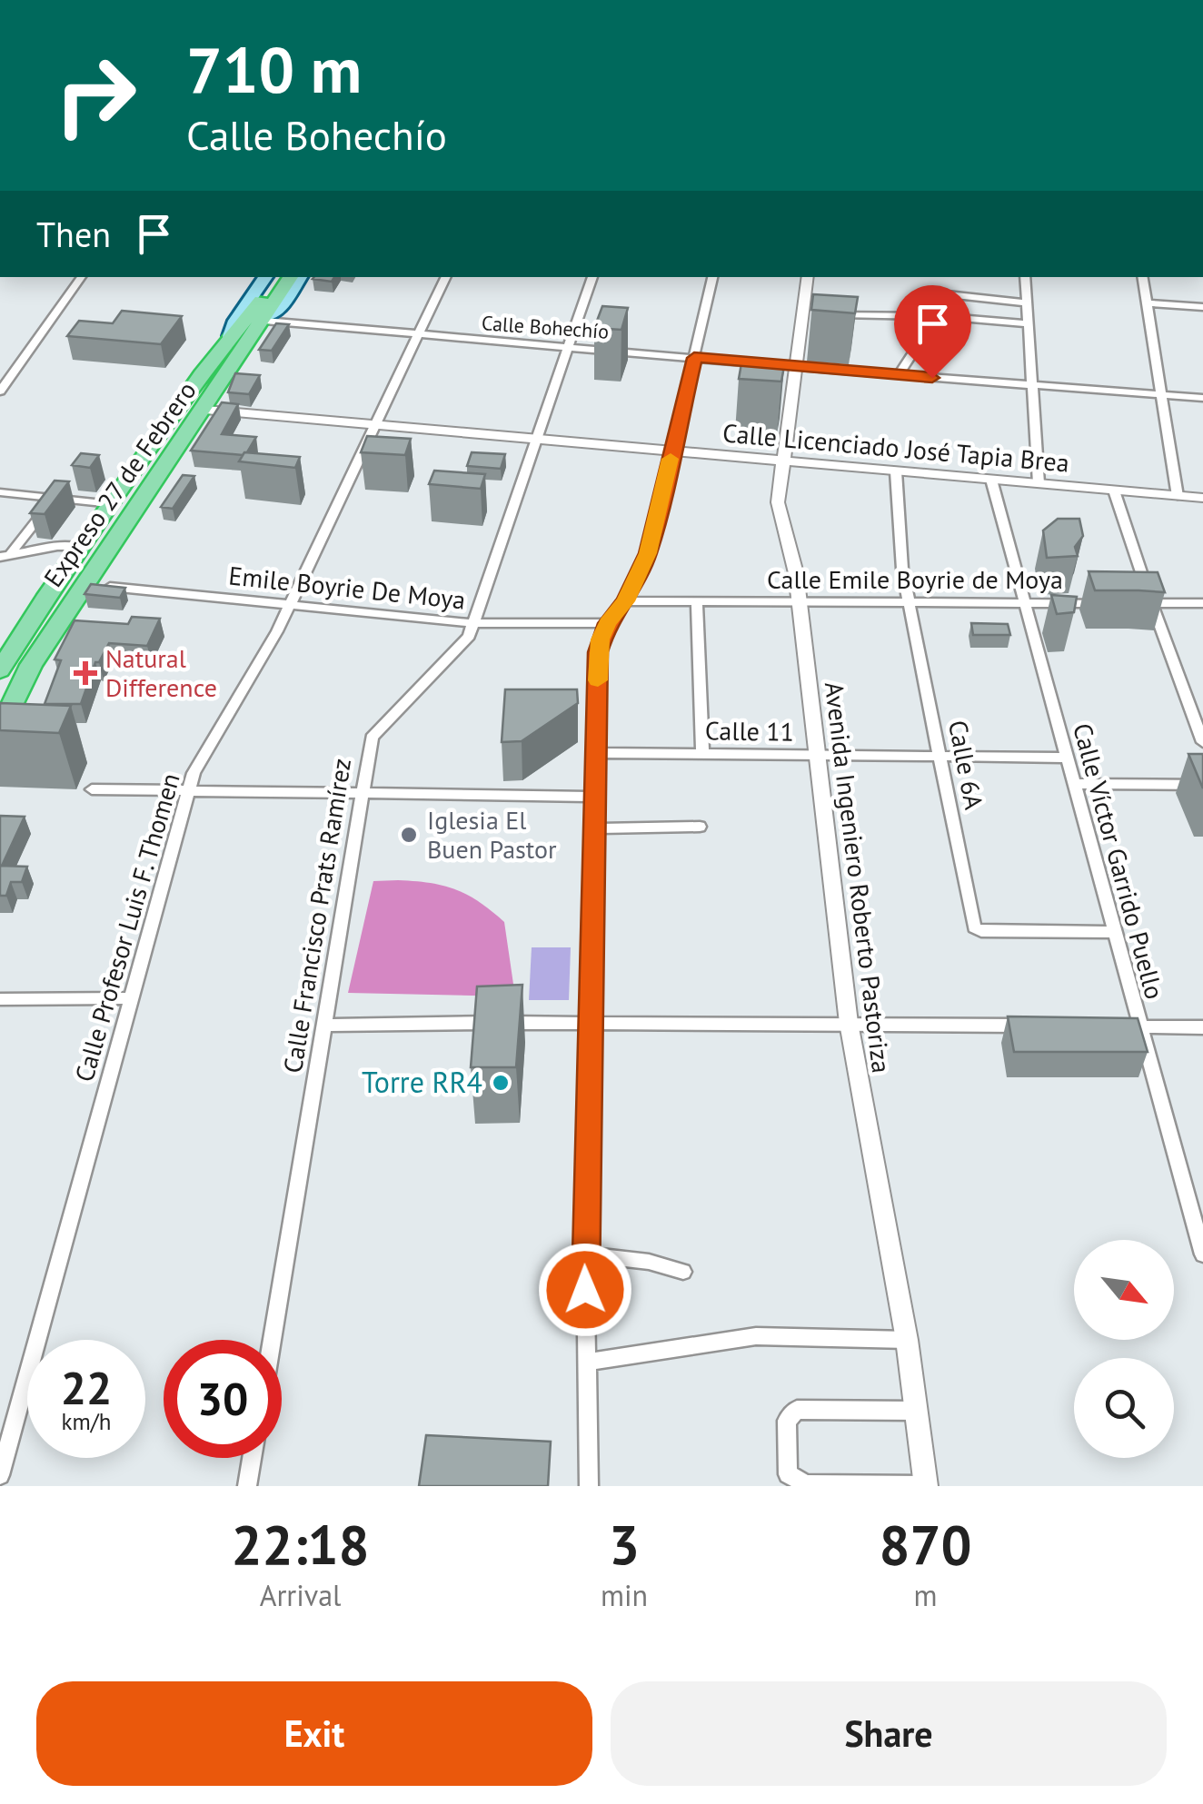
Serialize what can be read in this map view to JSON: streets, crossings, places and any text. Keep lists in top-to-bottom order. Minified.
{"streets":{"highway":["Expreso 27 de Febrero"],"street":["Calle Bohechío","Calle Licenciado José Tapia Brea","Calle Emile Boyrie de Moya","Emile Boyrie De Moya","Calle 11","Calle 6A","Calle Víctor Garrido Puello","Avenida Ingeniero Roberto Pastoriza","Calle Francisco Prats Ramírez","Calle Profesor Luis F. Thomen"]},"crossings":[["Calle Bohechío","Expreso 27 de Febrero"],["Calle Bohechío","Avenida Ingeniero Roberto Pastoriza"],["Calle Bohechío","Calle Francisco Prats Ramírez"],["Calle Bohechío","Calle Profesor Luis F. Thomen"],["Calle Licenciado José Tapia Brea","Expreso 27 de Febrero"],["Calle Licenciado José Tapia Brea","Calle 6A"],["Calle Licenciado José Tapia Brea","Calle Víctor Garrido Puello"],["Calle Licenciado José Tapia Brea","Avenida Ingeniero Roberto Pastoriza"],["Calle Licenciado José Tapia Brea","Calle Francisco Prats Ramírez"],["Calle Licenciado José Tapia Brea","Calle Profesor Luis F. Thomen"],["Expreso 27 de Febrero","Emile Boyrie De Moya"],["Calle Emile Boyrie de Moya","Calle 6A"],["Calle Emile Boyrie de Moya","Calle Víctor Garrido Puello"],["Calle Emile Boyrie de Moya","Avenida Ingeniero Roberto Pastoriza"],["Emile Boyrie De Moya","Calle Francisco Prats Ramírez"],["Emile Boyrie De Moya","Calle Profesor Luis F. Thomen"],["Calle 11","Calle 6A"],["Calle 11","Calle Víctor Garrido Puello"],["Calle 11","Avenida Ingeniero Roberto Pastoriza"],["Calle 6A","Calle Víctor Garrido Puello"]],"places":{"health":["Natural Difference"],"other":["Iglesia El Buen Pastor","Torre RR4"]},"north":"bottom right","page":{"turn":["710 m","Calle Bohechío"],"then":"Then","speed":"22 km/h","limit":"30","eta":["22:18","Arrival","3","min","870","m"],"buttons":["Exit","Share"]}}
